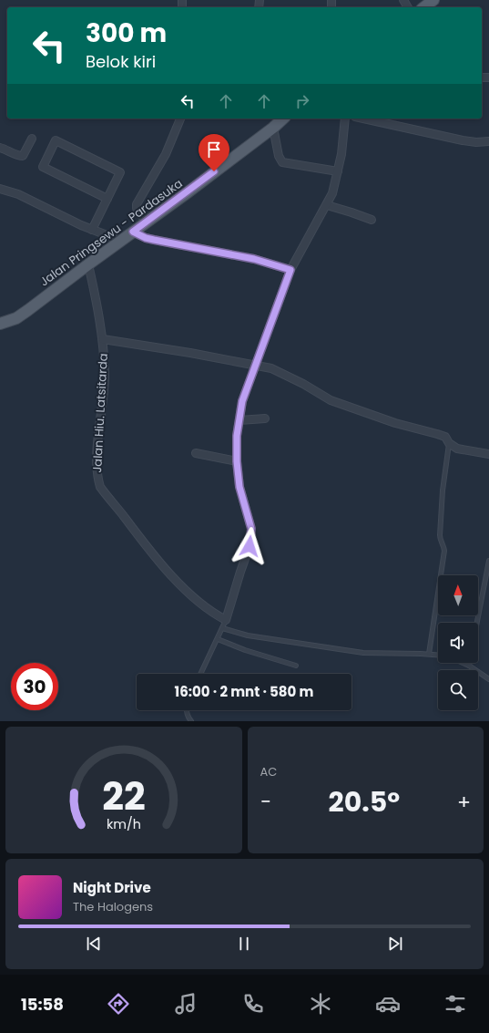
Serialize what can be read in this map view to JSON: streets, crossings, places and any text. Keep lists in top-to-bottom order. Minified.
{"streets":{"main road":["Jalan Pringsewu - Pardasuka"],"street":["Jalan Hiu. Latsitarda"]},"crossings":[["Jalan Pringsewu - Pardasuka","Jalan Hiu. Latsitarda"]],"north":"top","page":{"turn":["300 m","Belok kiri"],"limit":"30","trip":"16:00 · 2 mnt · 580 m","tile":"AC","heat":["−","20.5°","+"],"song":["Night Drive","The Halogens"],"tabs":"15:58","gauge":["22","km/h"]}}
